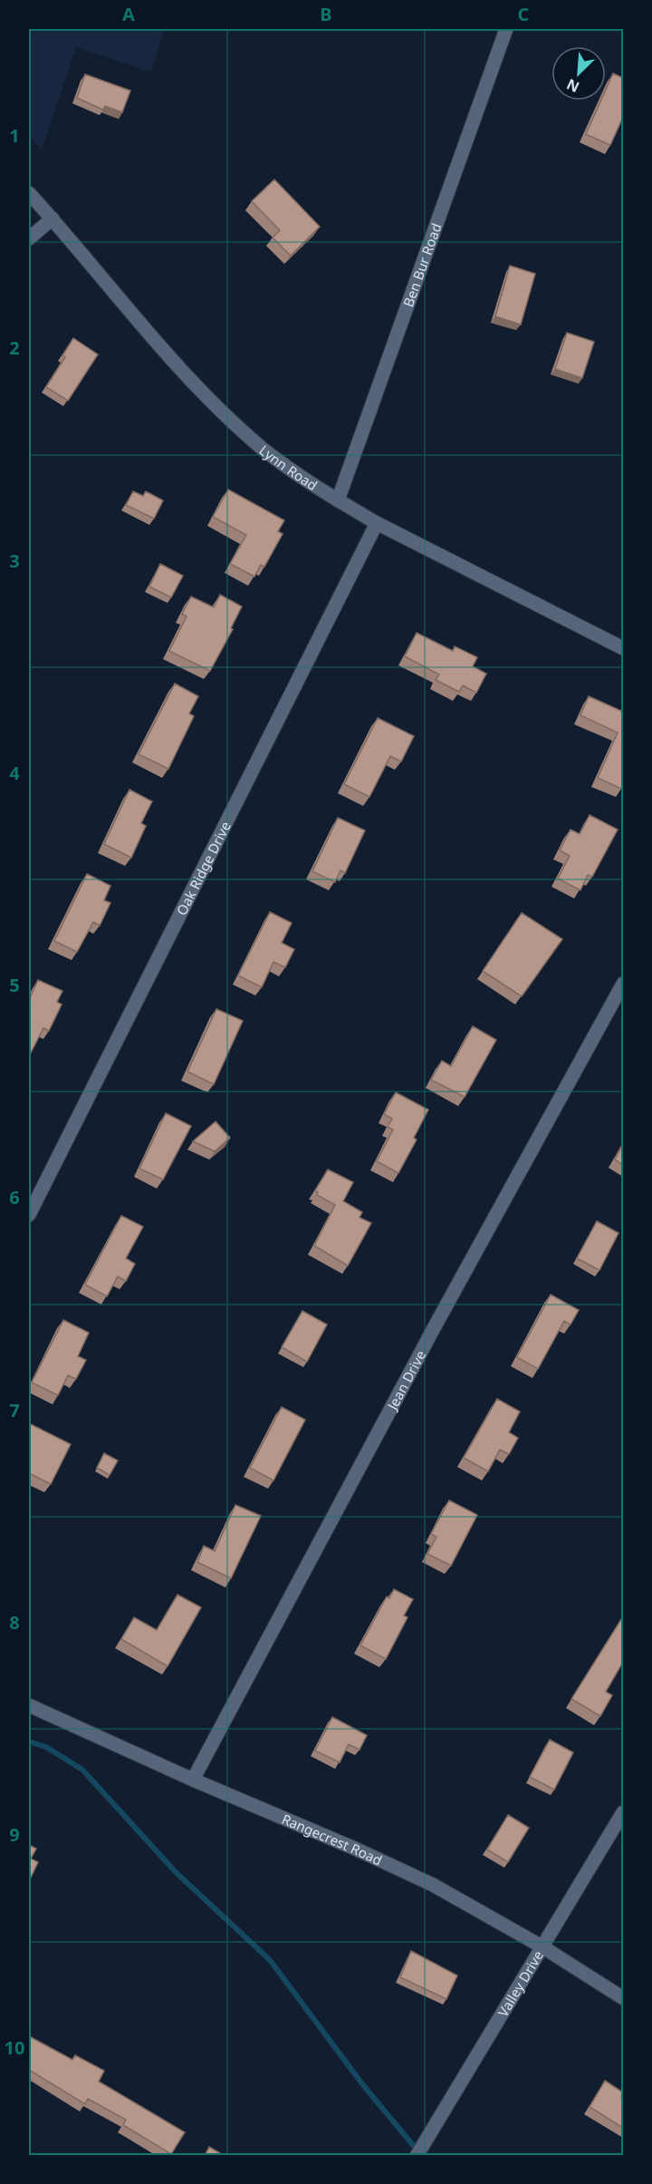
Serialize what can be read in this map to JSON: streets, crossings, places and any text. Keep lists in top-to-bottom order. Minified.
{"streets":{"street":["Ben Bur Road","Lynn Road","Oak Ridge Drive","Jean Drive","Rangecrest Road","Valley Drive"]},"crossings":[["Ben Bur Road","Lynn Road"],["Lynn Road","Oak Ridge Drive"],["Jean Drive","Rangecrest Road"],["Rangecrest Road","Valley Drive"]],"north":"bottom left","grid":{"columns":["A","B","C"],"rows":["1","2","3","4","5","6","7","8","9","10"]}}
